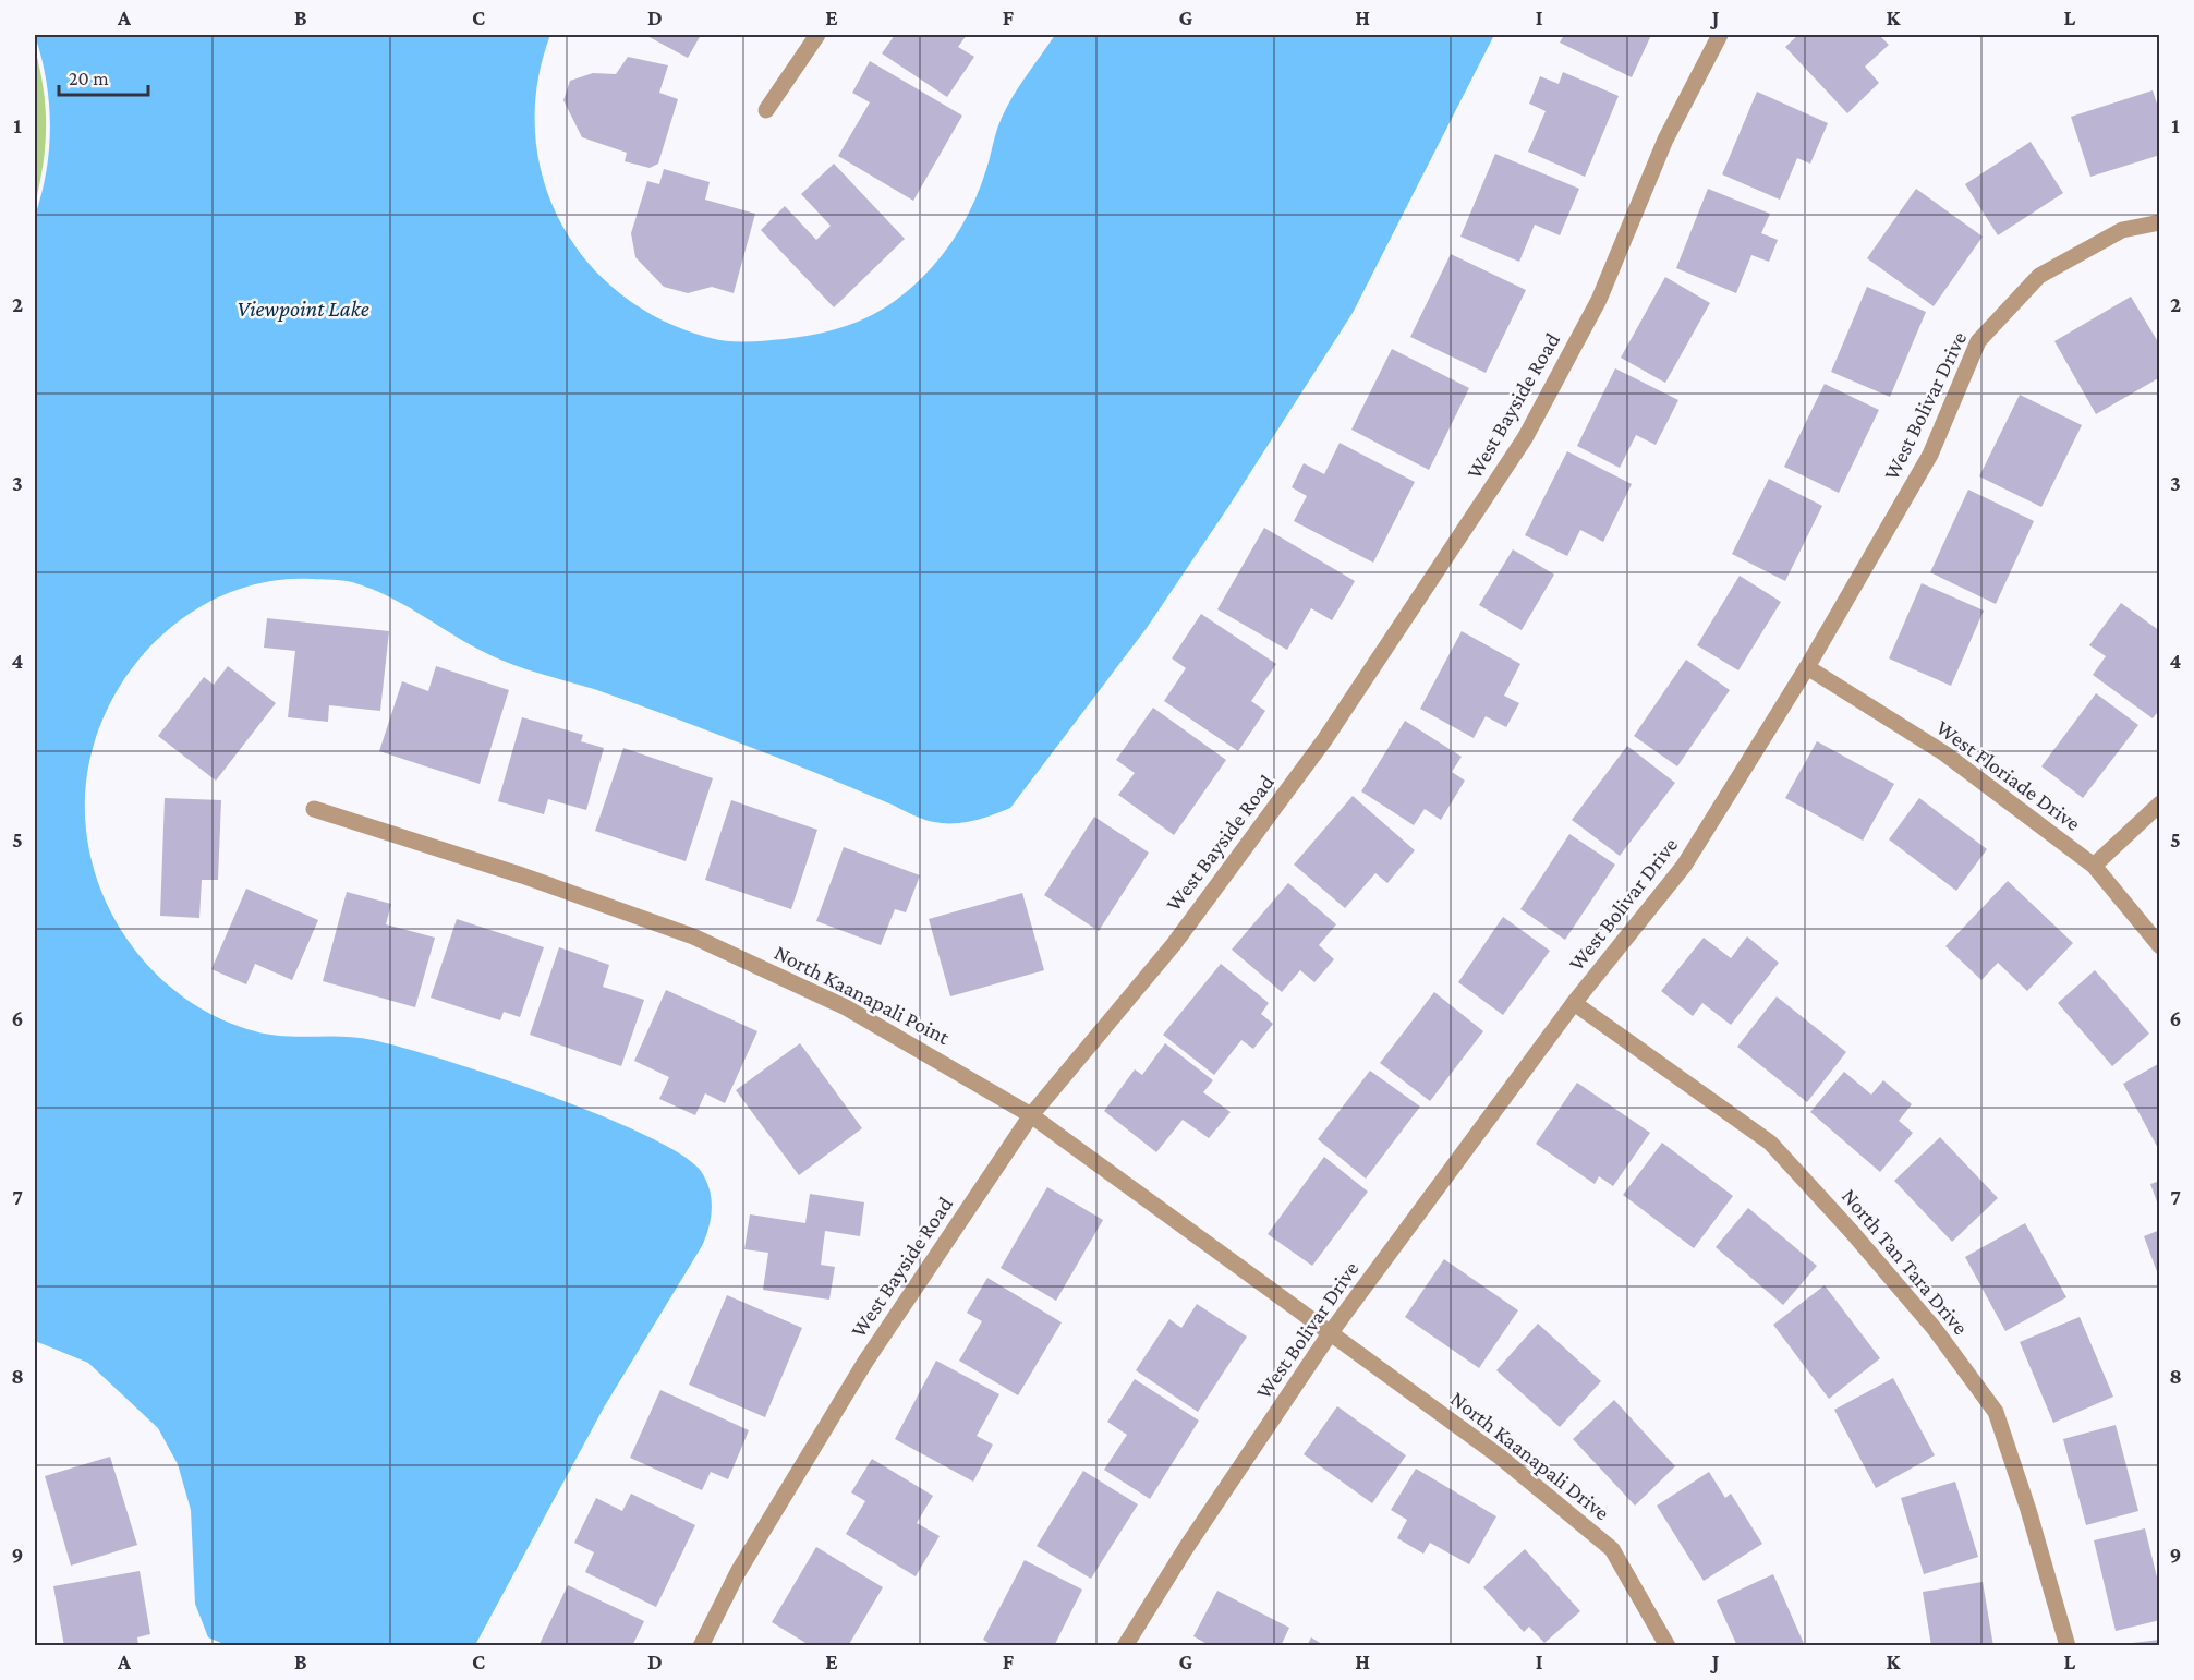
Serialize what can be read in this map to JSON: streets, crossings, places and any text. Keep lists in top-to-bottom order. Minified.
{"streets":{"street":["West Bayside Road","West Bolivar Drive","West Floriade Drive","North Kaanapali Point","North Tan Tara Drive","North Kaanapali Drive"]},"crossings":[["West Bayside Road","North Kaanapali Point"],["West Bolivar Drive","West Floriade Drive"],["West Bolivar Drive","North Kaanapali Point"],["West Bolivar Drive","North Tan Tara Drive"],["West Bolivar Drive","North Kaanapali Drive"],["North Kaanapali Point","North Kaanapali Drive"]],"water":["Viewpoint Lake"],"scale_bar":"20 m","grid":{"columns":["A","B","C","D","E","F","G","H","I","J","K","L"],"rows":["1","2","3","4","5","6","7","8","9"]}}
